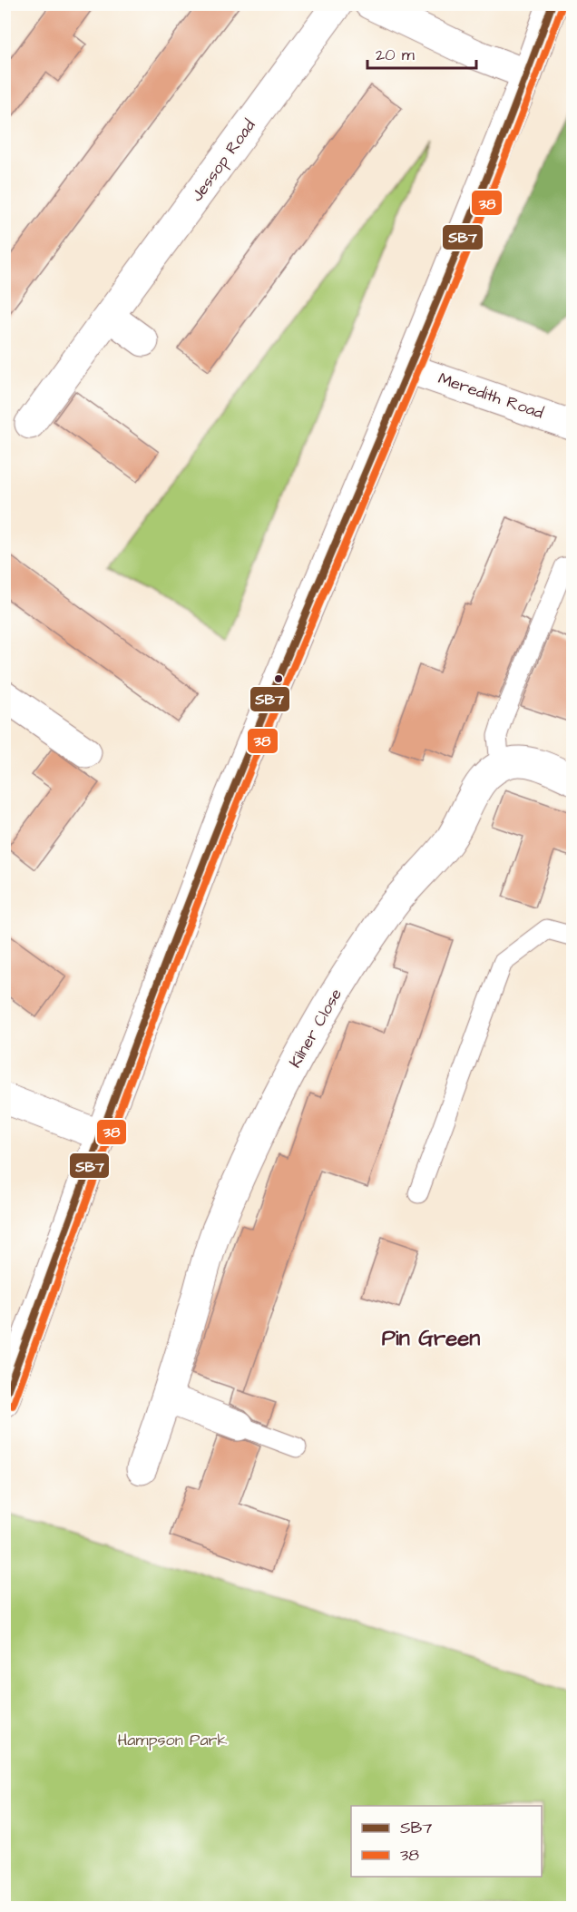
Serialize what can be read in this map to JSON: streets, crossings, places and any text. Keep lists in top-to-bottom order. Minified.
{"streets":{"street":["Jessop Road","Meredith Road","Kilner Close"]},"districts":["Pin Green"],"parks":["Hampson Park"],"lines":["transit line SB7","transit line 38"],"legend":["SB7","38"],"scale_bar":"20 m"}
